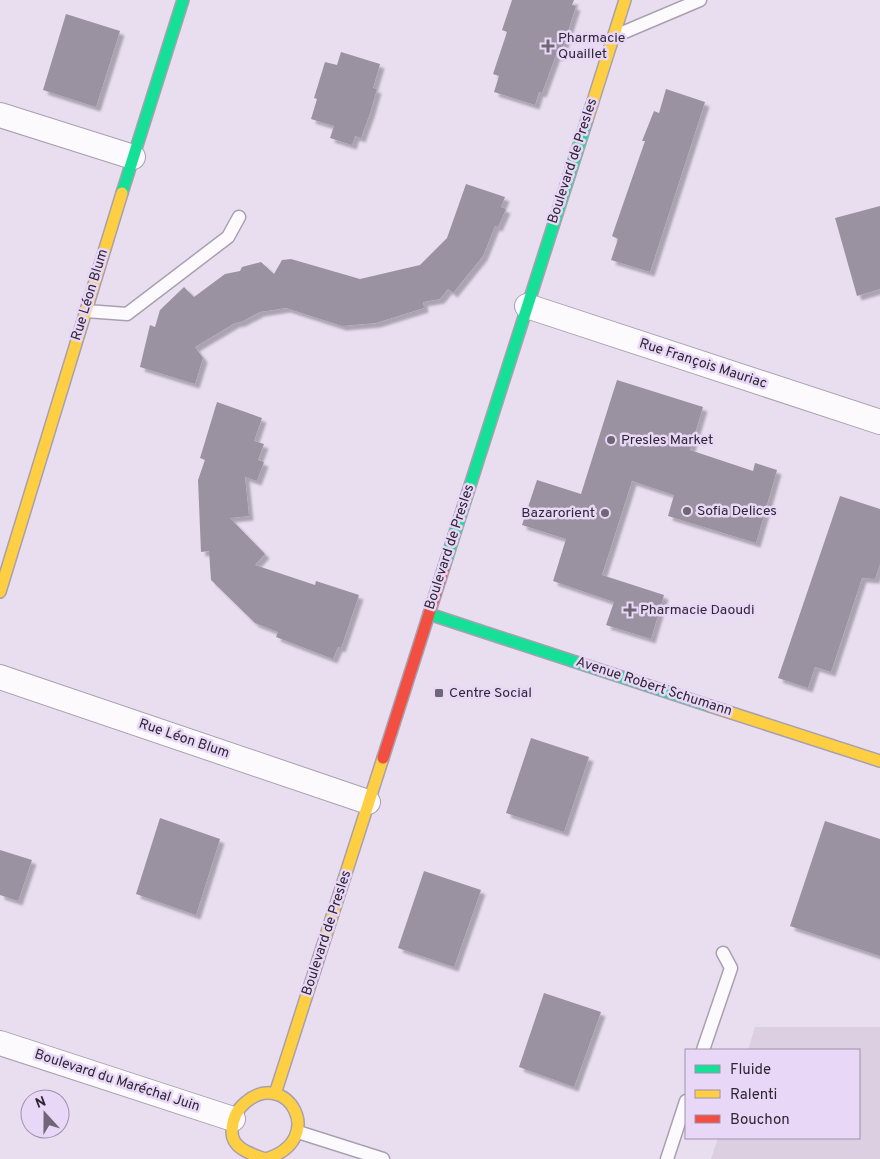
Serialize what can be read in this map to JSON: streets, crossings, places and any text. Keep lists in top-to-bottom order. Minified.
{"streets":{"street":["Boulevard de Presles","Rue Léon Blum","Rue François Mauriac","Avenue Robert Schumann","Boulevard du Maréchal Juin"]},"crossings":[["Boulevard de Presles","Rue Léon Blum"],["Boulevard de Presles","Rue François Mauriac"],["Boulevard de Presles","Avenue Robert Schumann"],["Boulevard de Presles","Boulevard du Maréchal Juin"]],"places":{"health":["Pharmacie Quaillet","Pharmacie Daoudi"],"other":["Presles Market","Sofia Delices","Bazarorient"],"transit":["Centre Social"]},"legend":["Fluide","Ralenti","Bouchon"],"north":"top"}
